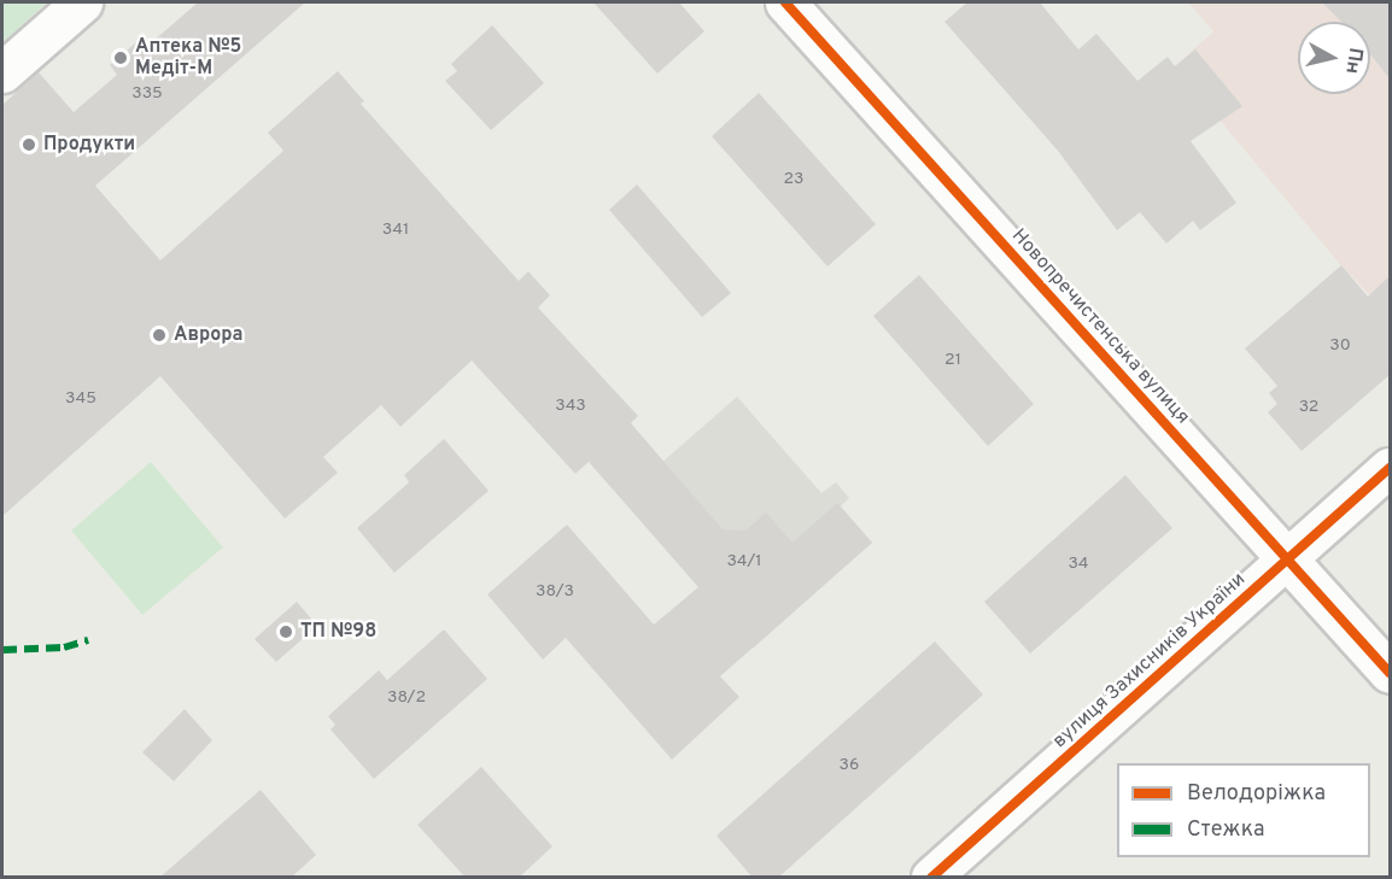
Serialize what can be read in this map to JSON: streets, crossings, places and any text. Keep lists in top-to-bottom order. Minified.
{"streets":{"street":["Новопречистенська вулиця","вулиця Захисників України"]},"crossings":[["Новопречистенська вулиця","вулиця Захисників України"]],"places":["Аптека №5 Медіт-М","Продукти","Аврора","ТП №98"],"house_numbers":["335","23","341","30","21","345","343","32","34/1","34","38/3","38/2","36"],"legend":["Велодоріжка","Стежка"],"north":"right"}
